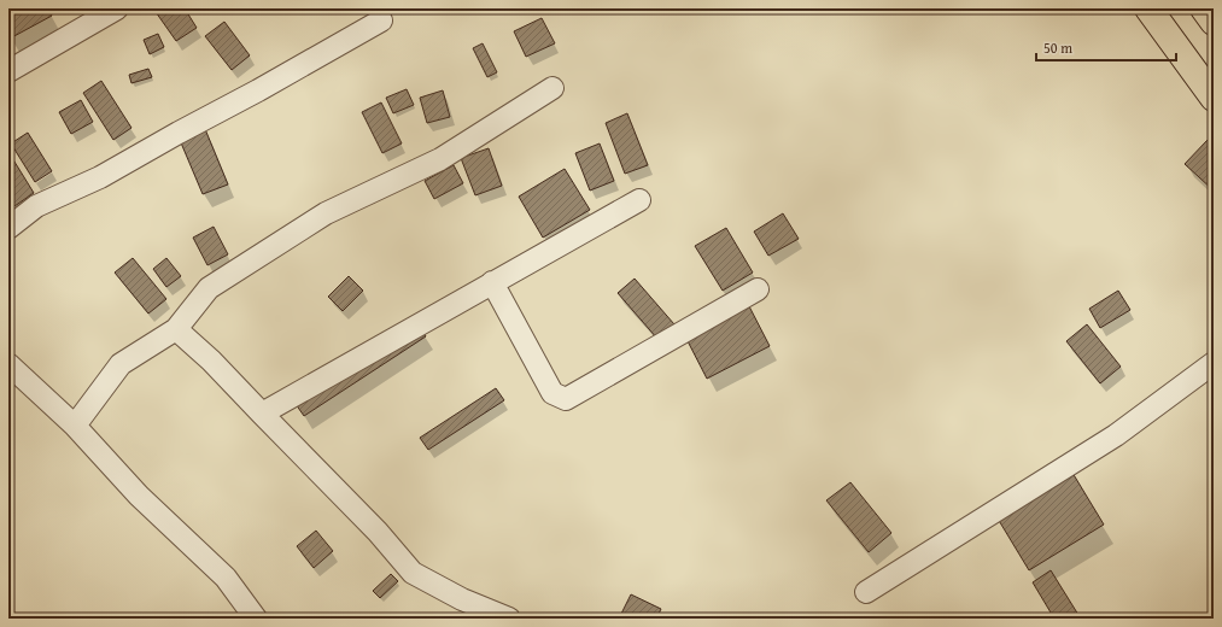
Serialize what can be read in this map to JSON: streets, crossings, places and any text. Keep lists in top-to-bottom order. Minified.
{"scale_bar":"50 m"}
